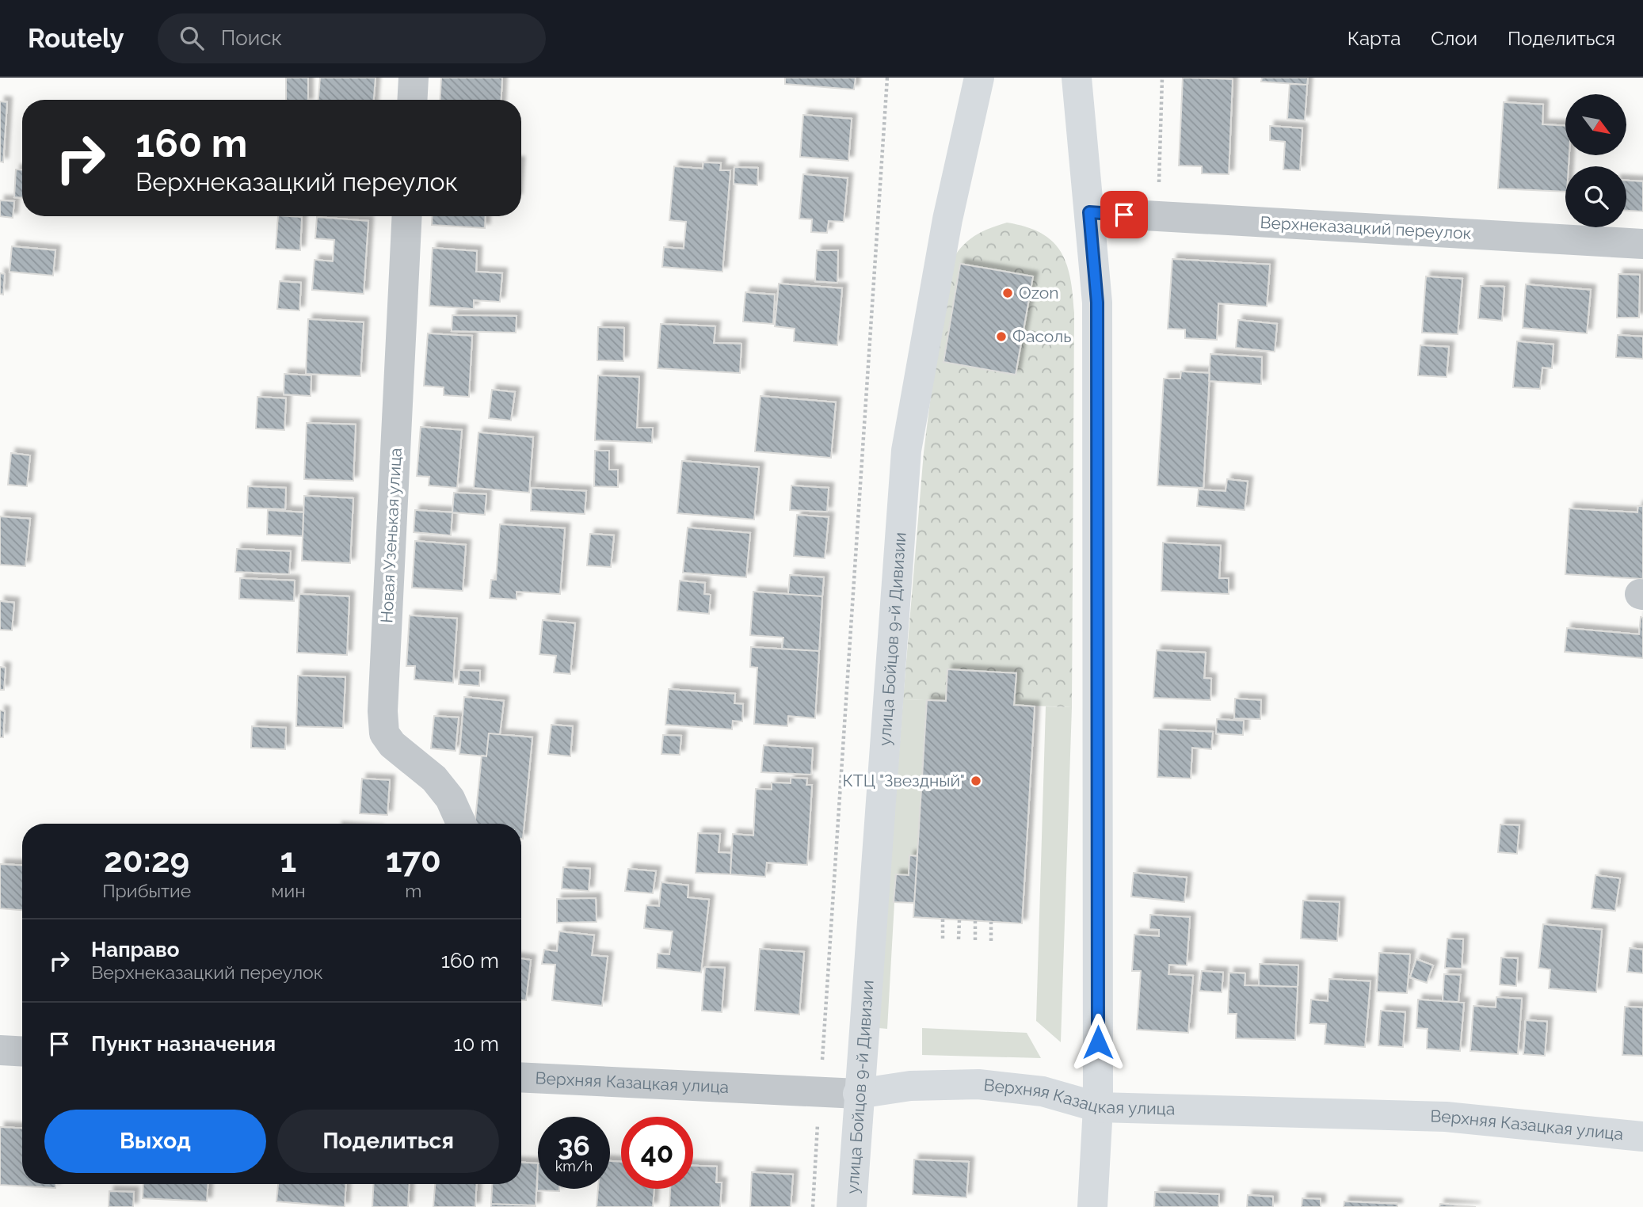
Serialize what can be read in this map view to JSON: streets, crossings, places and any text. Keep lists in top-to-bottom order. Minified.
{"streets":{"street":["Верхнеказацкий переулок","Новая Узенькая улица","улица Бойцов 9-й Дивизии","Верхняя Казацкая улица"]},"crossings":[["улица Бойцов 9-й Дивизии","Верхняя Казацкая улица"]],"places":["Ozon","Фасоль","КТЦ \"Звездный\""],"north":"bottom right","page":{"header":"Routely","search":"Поиск","nav":["Карта","Слои","Поделиться"],"turn":["160 m","Верхнеказацкий переулок"],"eta":["20:29","Прибытие","1","мин","170","m"],"list":[{"name":"Направо","note":"Верхнеказацкий переулок","value":"160 m"},{"name":"Пункт назначения","value":"10 m"}],"buttons":["Выход","Поделиться"],"speed":"36 km/h","limit":"40"}}
